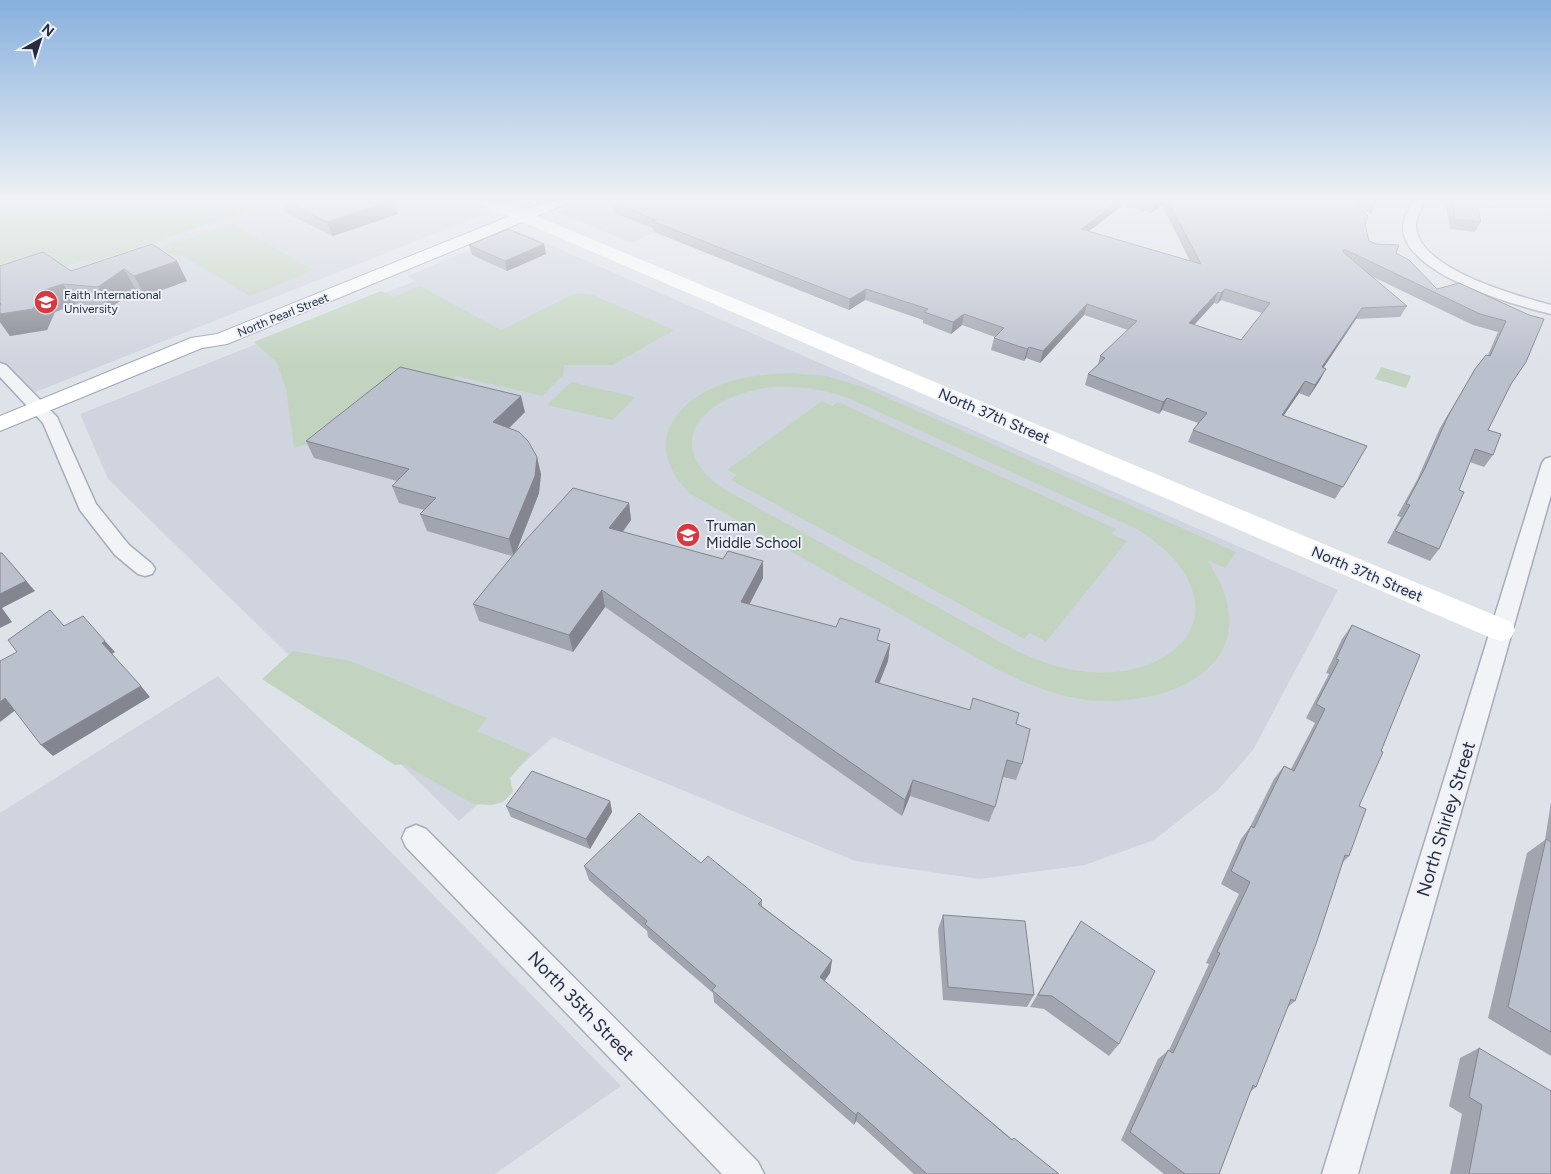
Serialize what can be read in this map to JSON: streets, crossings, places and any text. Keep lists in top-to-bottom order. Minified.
{"streets":{"street":["North Pearl Street","North 37th Street","North Shirley Street","North 35th Street"]},"crossings":[["North 37th Street","North Shirley Street"]],"places":{"school or university":["Faith International University","Truman Middle School"]},"north":"top right"}
